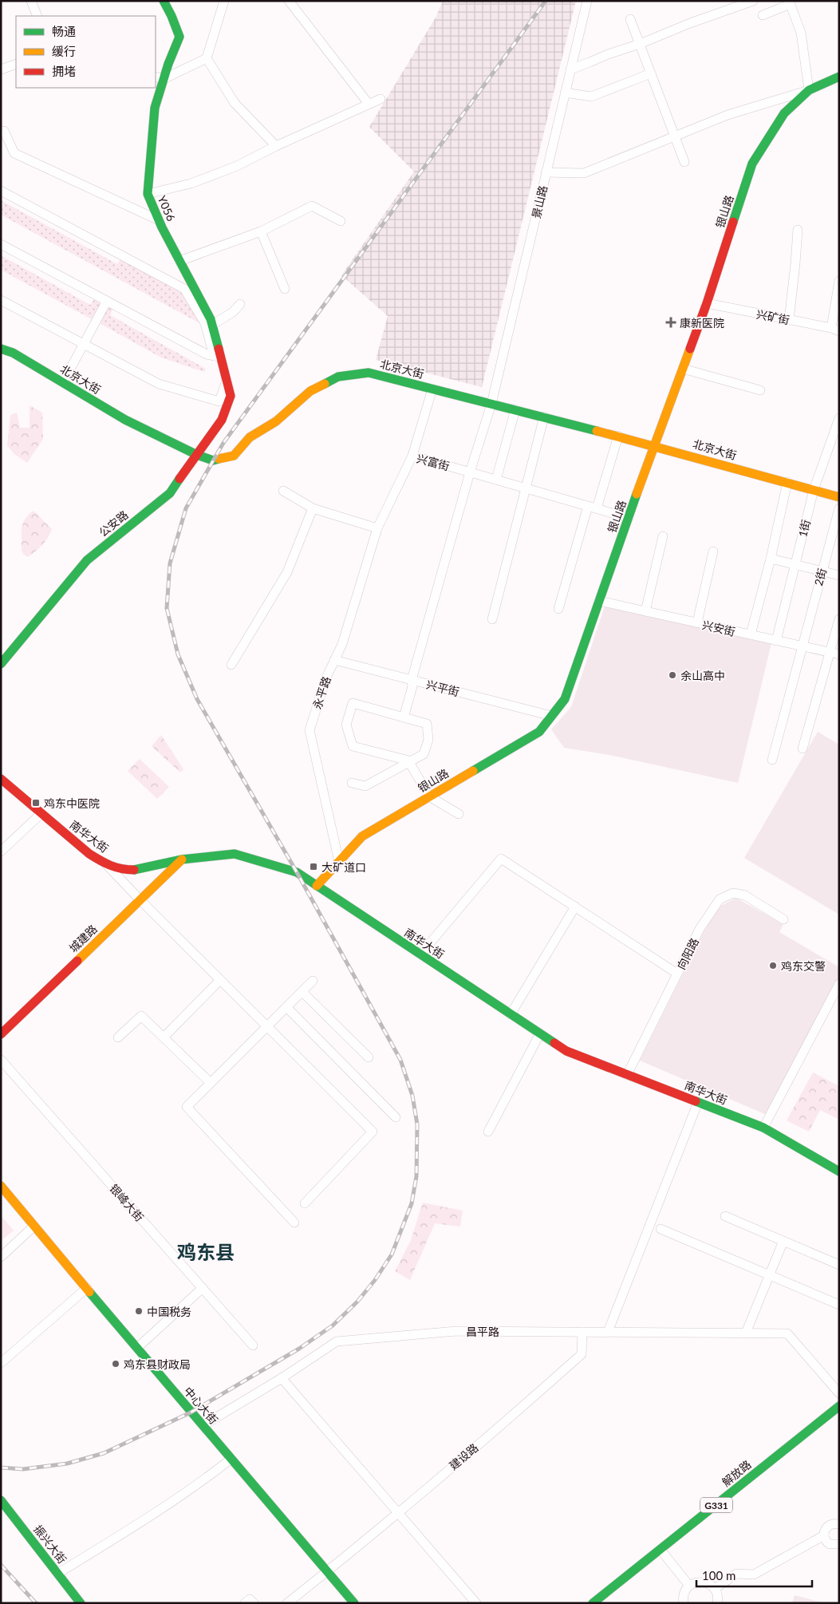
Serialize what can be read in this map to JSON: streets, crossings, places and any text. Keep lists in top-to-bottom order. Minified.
{"streets":{"main road":["Y056","银山路","北京大街","公安路","南华大街","城建路","中心大街","解放路","G331","振兴大街"],"street":["景山路","兴矿街","兴富街","1街","2街","兴安街","兴平街","永平路","向阳路","银峰大街","昌平路","建设路"]},"crossings":[["景山路","北京大街"],["景山路","兴富街"],["景山路","兴平街"],["Y056","公安路"],["银山路","兴矿街"],["银山路","北京大街"],["银山路","兴富街"],["银山路","兴安街"],["银山路","兴平街"],["银山路","永平路"],["银山路","南华大街"],["北京大街","公安路"],["北京大街","1街"],["兴富街","永平路"],["1街","兴安街"],["2街","兴安街"],["兴平街","永平路"],["南华大街","城建路"],["南华大街","向阳路"],["昌平路","中心大街"],["昌平路","建设路"],["中心大街","建设路"]],"districts":["鸡东县"],"places":{"health":["康新医院"],"other":["余山高中","鸡东交警","中国税务","鸡东县财政局"],"transit":["鸡东中医院","大矿道口"]},"legend":["畅通","缓行","拥堵"],"scale_bar":"100 m"}
